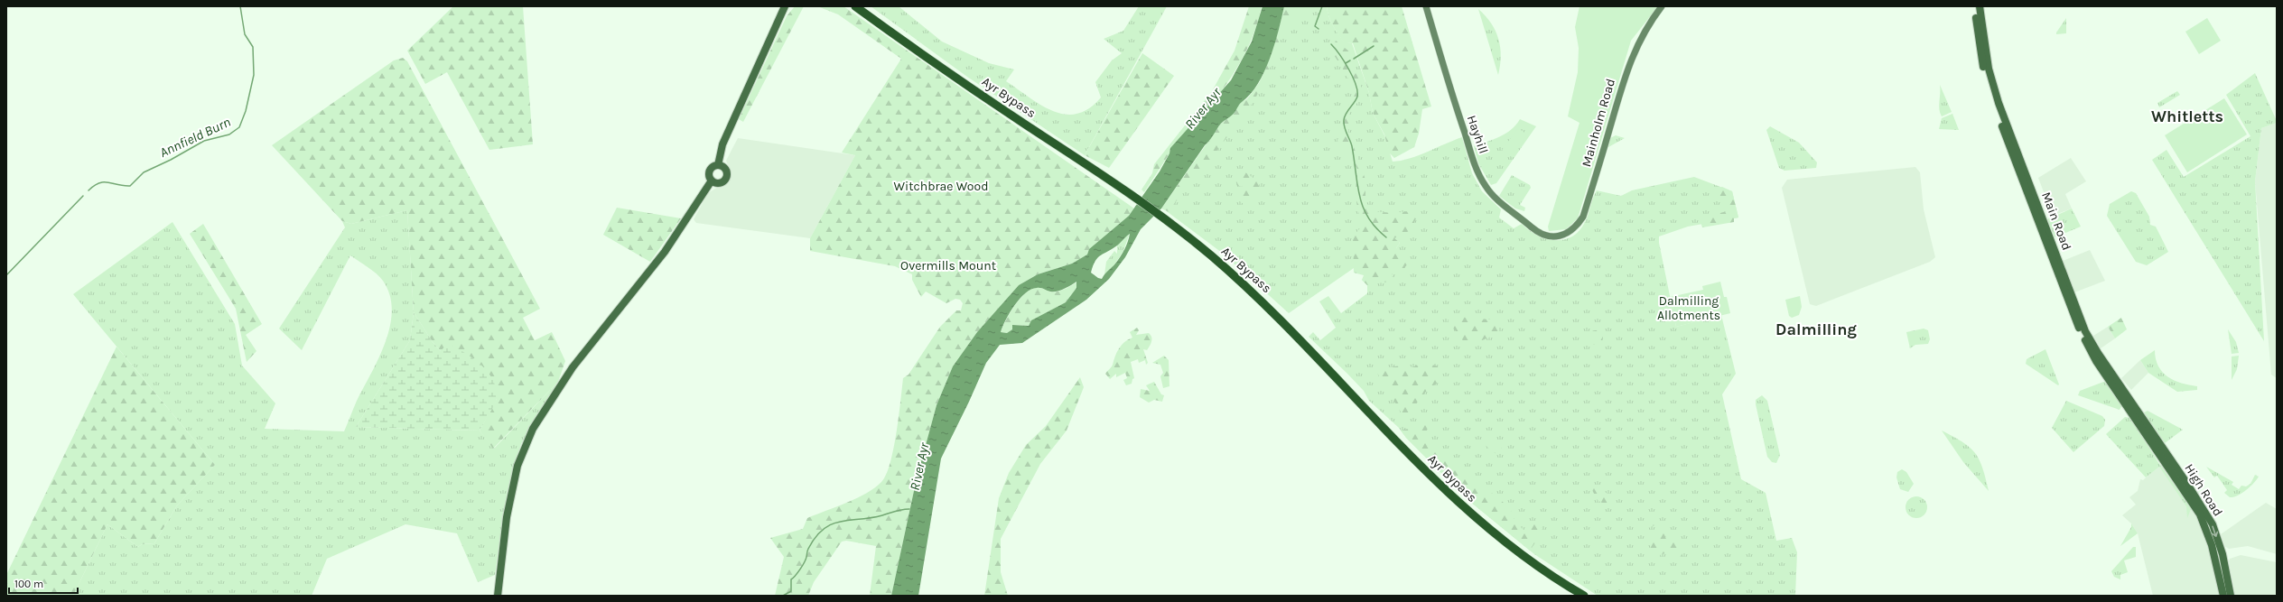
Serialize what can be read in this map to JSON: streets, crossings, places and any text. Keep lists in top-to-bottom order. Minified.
{"streets":{"highway":["Ayr Bypass"],"main road":["Main Road","High Road"],"street":["Mainholm Road","Hayhill"]},"crossings":[["Mainholm Road","Hayhill"],["Main Road","High Road"]],"districts":["Whitletts","Dalmilling"],"water":["River Ayr","Annfield Burn"],"parks":["Witchbrae Wood","Overmills Mount","Dalmilling Allotments"],"scale_bar":"100 m"}
